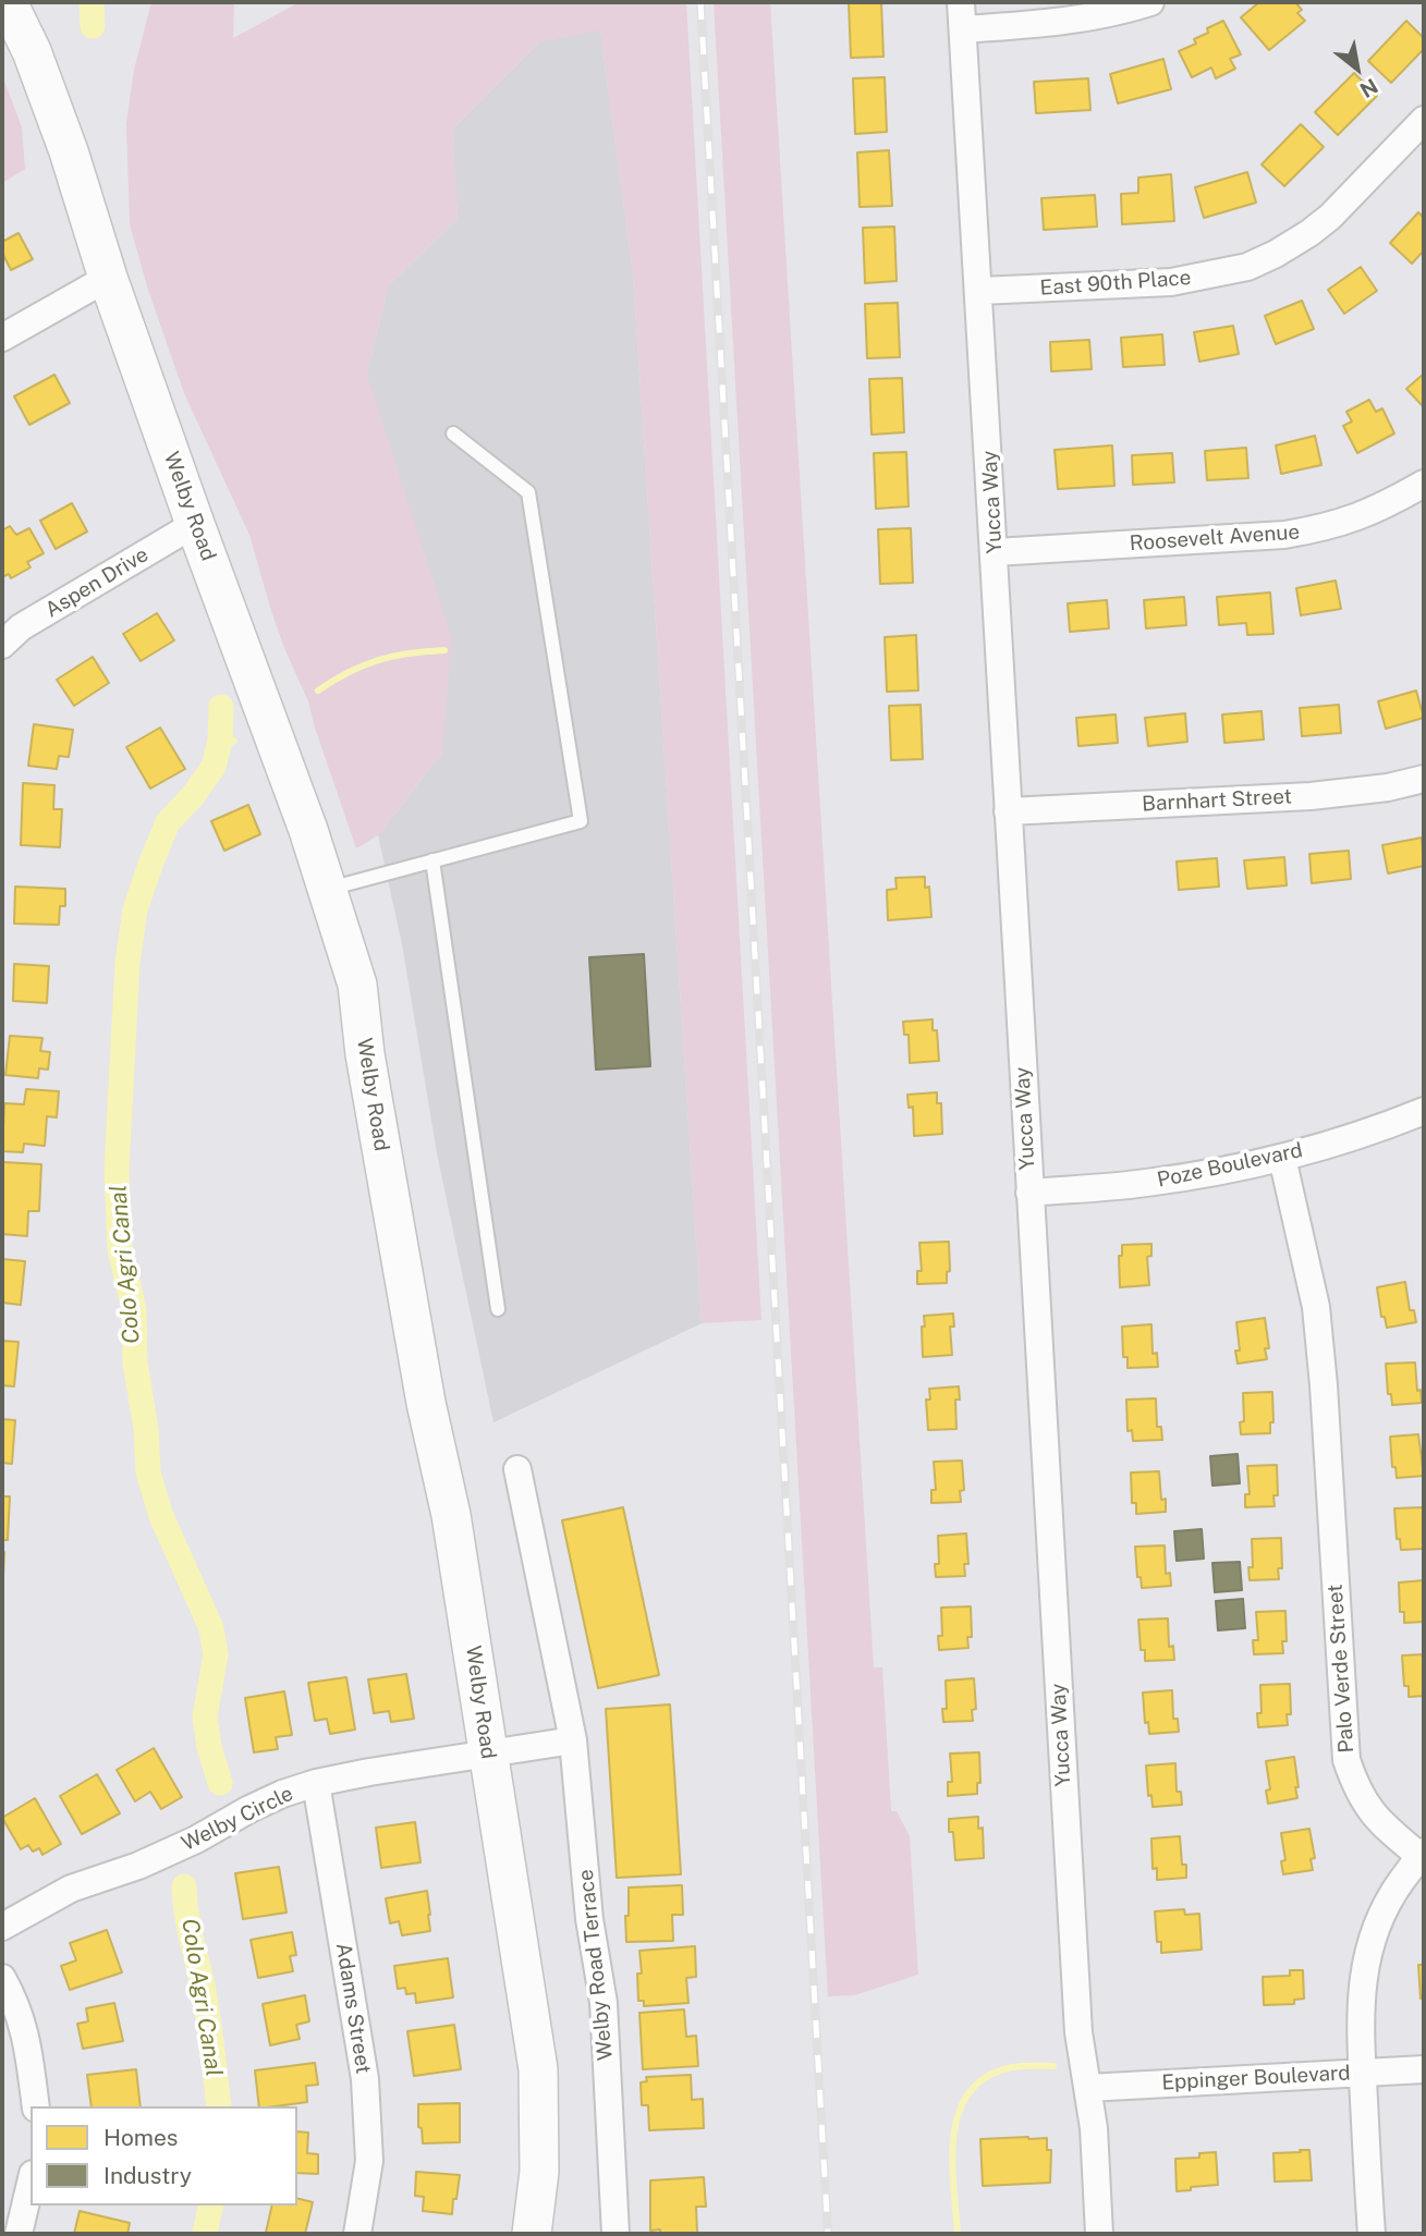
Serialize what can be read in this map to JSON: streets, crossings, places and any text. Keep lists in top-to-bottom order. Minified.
{"streets":{"street":["East 90th Place","Yucca Way","Welby Road","Roosevelt Avenue","Aspen Drive","Barnhart Street","Poze Boulevard","Palo Verde Street","Welby Circle","Welby Road Terrace","Adams Street","Eppinger Boulevard"]},"crossings":[["East 90th Place","Yucca Way"],["Yucca Way","Roosevelt Avenue"],["Yucca Way","Barnhart Street"],["Yucca Way","Poze Boulevard"],["Yucca Way","Eppinger Boulevard"],["Welby Road","Aspen Drive"],["Welby Road","Welby Circle"],["Poze Boulevard","Palo Verde Street"],["Palo Verde Street","Eppinger Boulevard"],["Welby Circle","Adams Street"]],"water":["Colo Agri Canal"],"legend":["Homes","Industry"],"north":"bottom right"}
